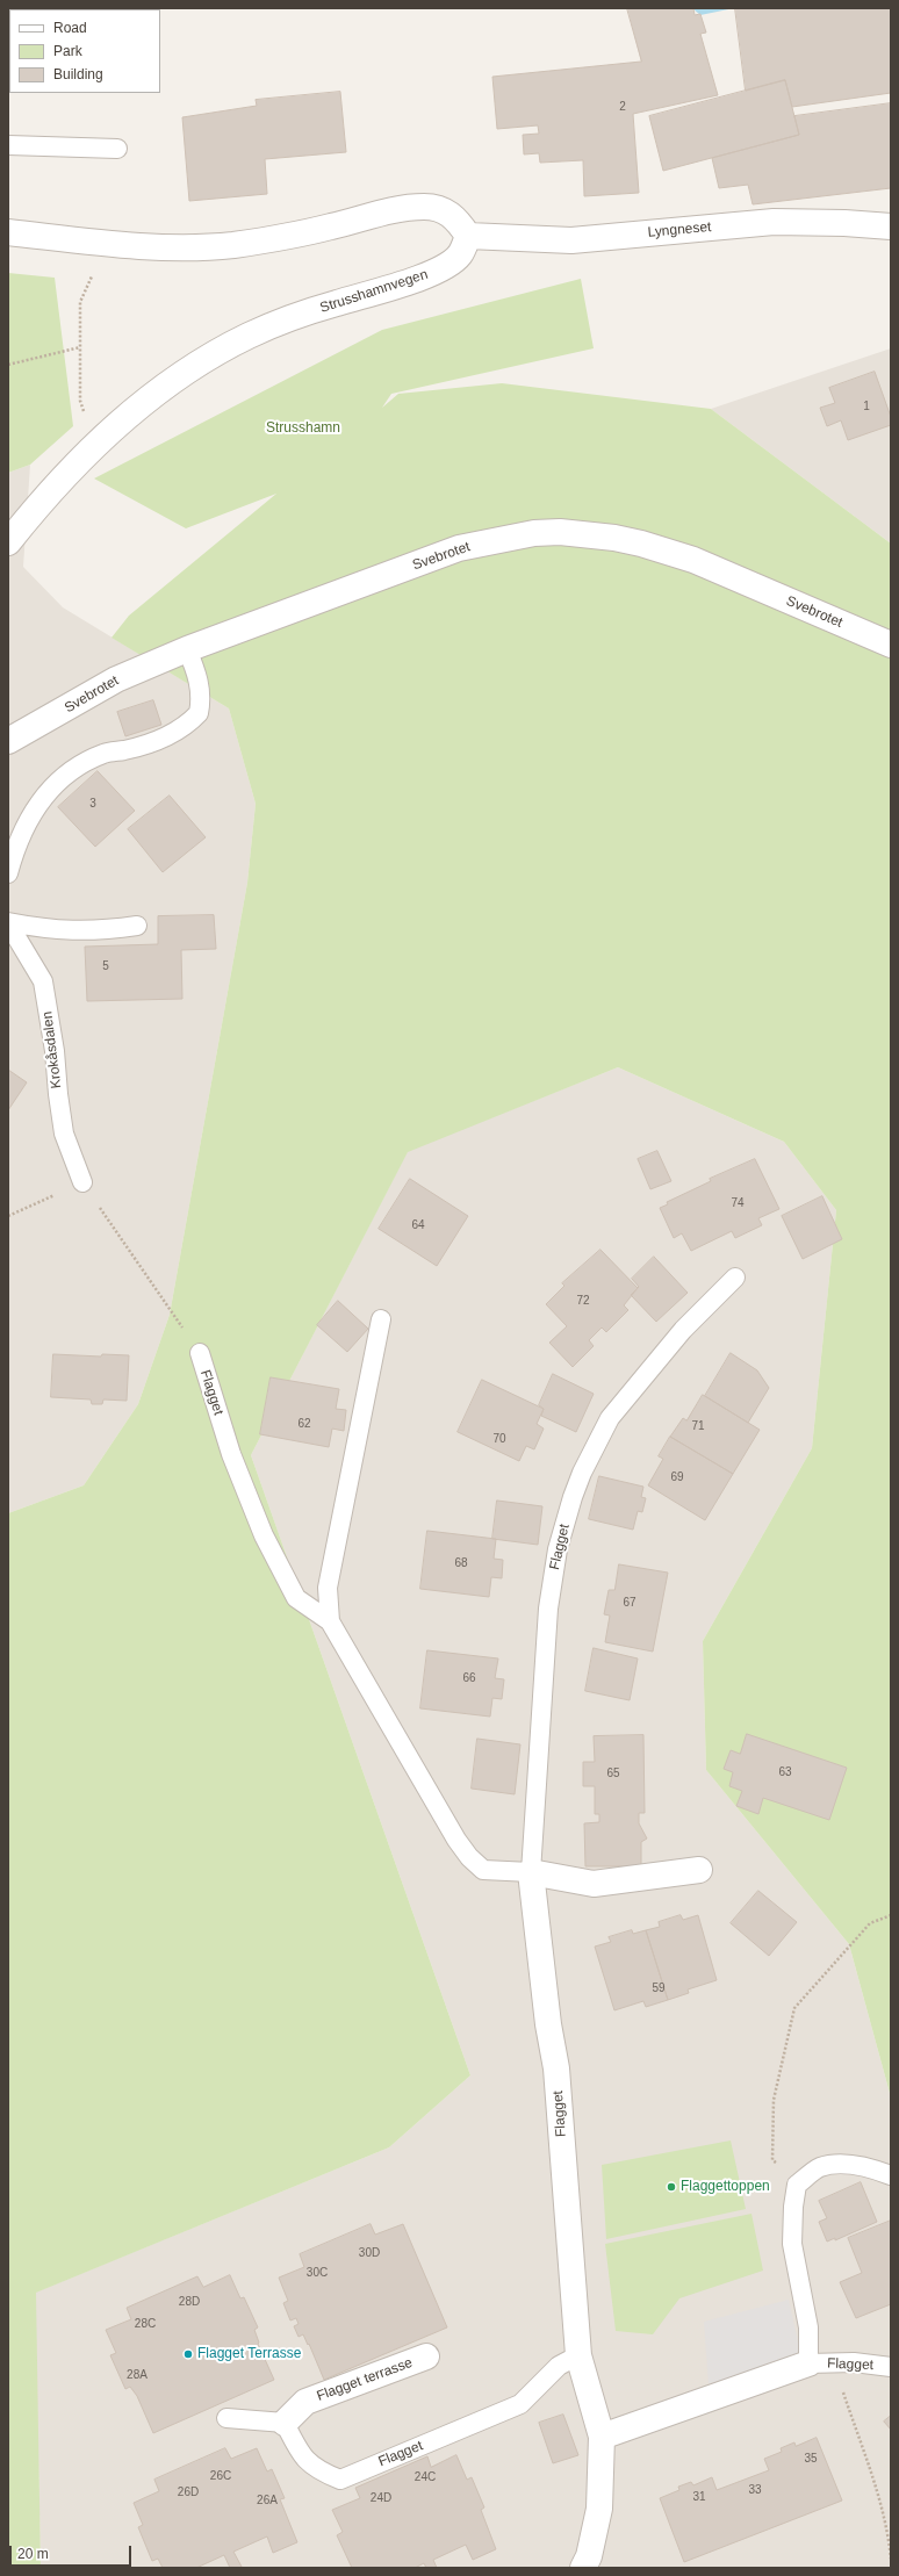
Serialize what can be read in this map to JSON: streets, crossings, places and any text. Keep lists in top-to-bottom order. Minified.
{"streets":{"street":["Lyngneset","Strusshamnvegen","Svebrotet","Flagget","Flagget terrasse"],"lane":["Krokåsdalen"]},"crossings":[["Lyngneset","Strusshamnvegen"],["Flagget","Flagget terrasse"]],"parks":["Strusshamn"],"places":["Flaggettoppen","Flagget Terrasse"],"house_numbers":["2","1","3","5","74","64","72","62","71","70","69","68","67","66","63","65","59","30D","30C","28D","28C","28A","35","26C","24C","33","26D","31","24D","26A"],"legend":["Road","Park","Building"],"scale_bar":"20 m"}
